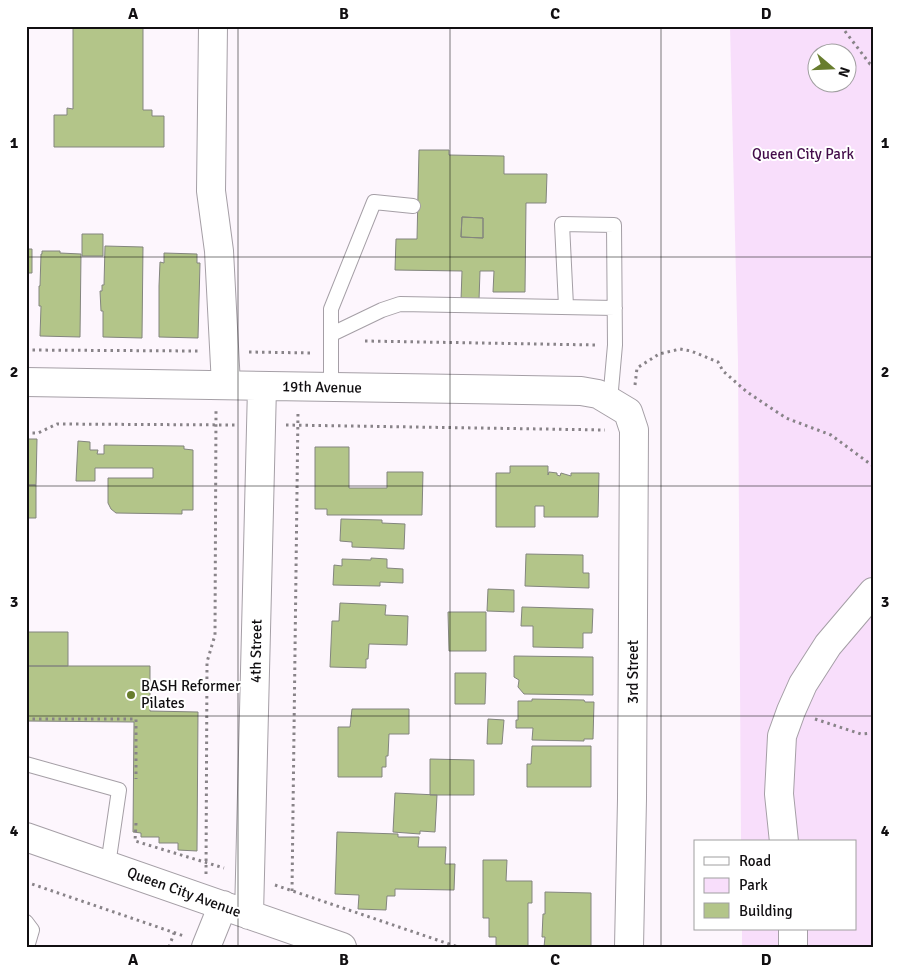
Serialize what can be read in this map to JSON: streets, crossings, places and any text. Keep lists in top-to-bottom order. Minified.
{"streets":{"street":["19th Avenue","4th Street","3rd Street","Queen City Avenue"]},"crossings":[["19th Avenue","4th Street"],["19th Avenue","3rd Street"],["4th Street","Queen City Avenue"]],"parks":["Queen City Park"],"places":["BASH Reformer Pilates"],"legend":["Road","Park","Building"],"north":"right","grid":{"columns":["A","B","C","D"],"rows":["1","2","3","4"]}}
